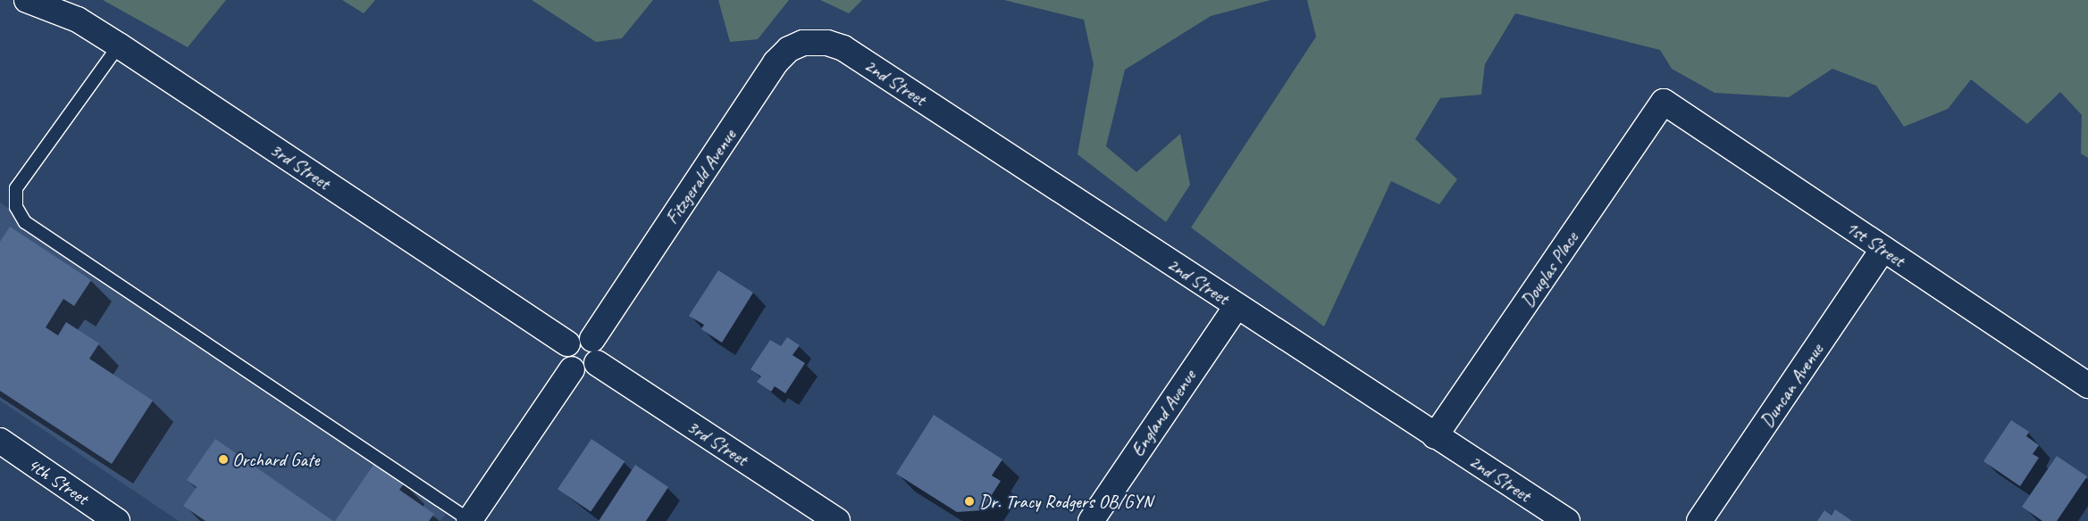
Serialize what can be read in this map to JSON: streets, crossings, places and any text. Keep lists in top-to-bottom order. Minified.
{"streets":{"street":["2nd Street","3rd Street","Fitzgerald Avenue","1st Street","Douglas Place","Duncan Avenue","England Avenue","4th Street"]},"crossings":[["2nd Street","Fitzgerald Avenue"],["2nd Street","Douglas Place"],["2nd Street","England Avenue"],["3rd Street","Fitzgerald Avenue"],["1st Street","Douglas Place"],["1st Street","Duncan Avenue"]],"places":["Orchard Gate","Dr. Tracy Rodgers OB/GYN"]}
